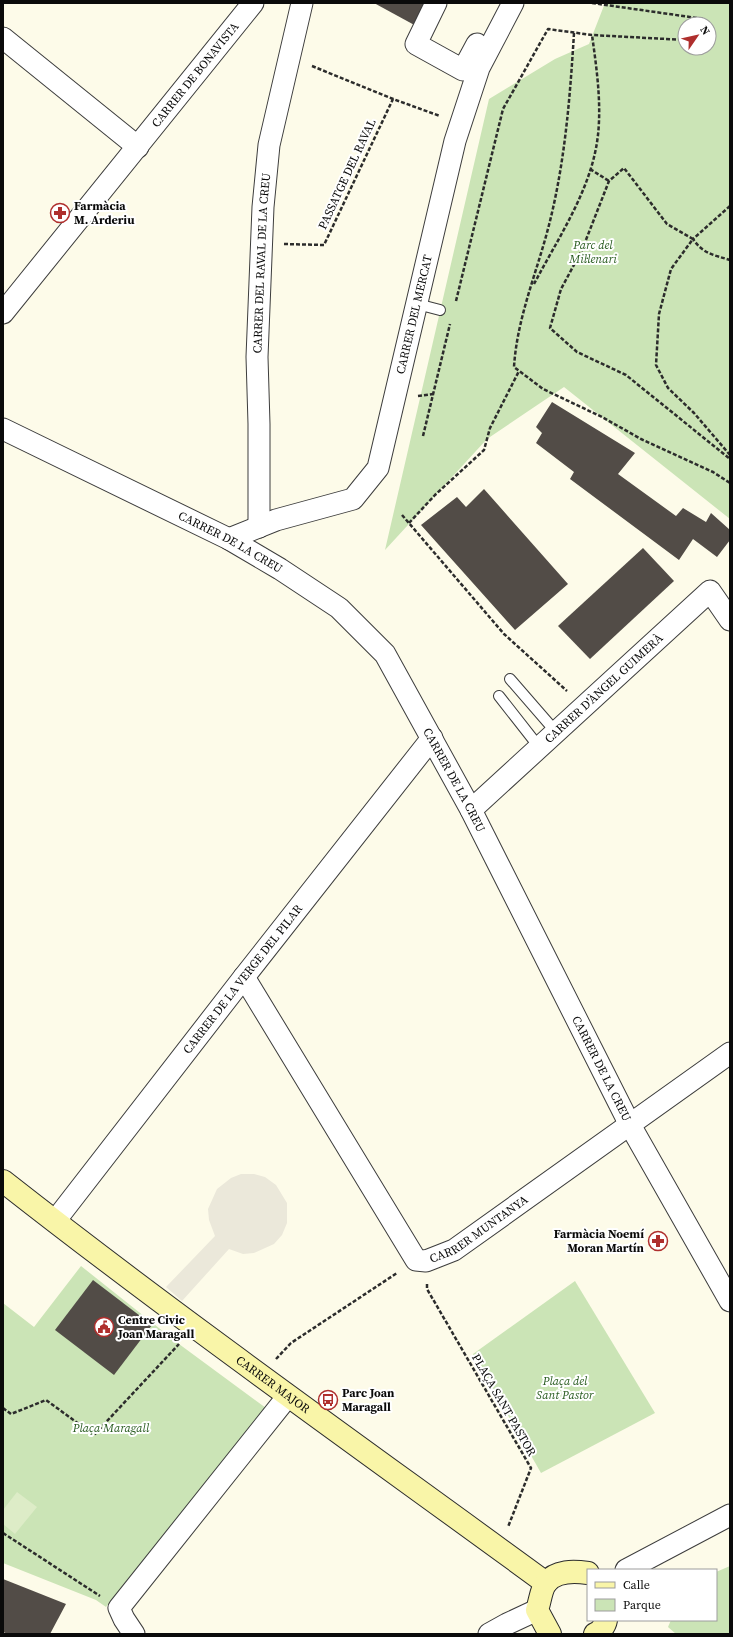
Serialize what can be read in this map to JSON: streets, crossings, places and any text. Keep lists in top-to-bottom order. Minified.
{"streets":{"street":["CARRER DE BONAVISTA","CARRER DEL RAVAL DE LA CREU","CARRER DEL MERCAT","CARRER DE LA CREU","CARRER D'ÀNGEL GUIMERÀ","CARRER DE LA VERGE DEL PILAR","CARRER MUNTANYA","CARRER MAJOR"],"path":["PASSATGE DEL RAVAL","PLAÇA SANT PASTOR"]},"crossings":[["PASSATGE DEL RAVAL","CARRER DEL RAVAL DE LA CREU"],["CARRER DEL RAVAL DE LA CREU","CARRER DEL MERCAT"],["CARRER DEL MERCAT","CARRER DE LA CREU"],["CARRER DE LA CREU","CARRER D'ÀNGEL GUIMERÀ"],["CARRER DE LA CREU","CARRER DE LA VERGE DEL PILAR"],["CARRER DE LA CREU","CARRER MUNTANYA"],["CARRER DE LA VERGE DEL PILAR","CARRER MUNTANYA"],["CARRER DE LA VERGE DEL PILAR","CARRER MAJOR"],["CARRER MAJOR","PLAÇA SANT PASTOR"]],"parks":["Parc del Mil·lenari","Plaça del Sant Pastor","Plaça Maragall"],"places":{"pharmacy":["Farmàcia M. Arderiu","Farmàcia Noemí Moran Martín"],"public building":["Centre Civic Joan Maragall"],"bus stop":["Parc Joan Maragall"]},"legend":["Calle","Parque"],"north":"top right"}
